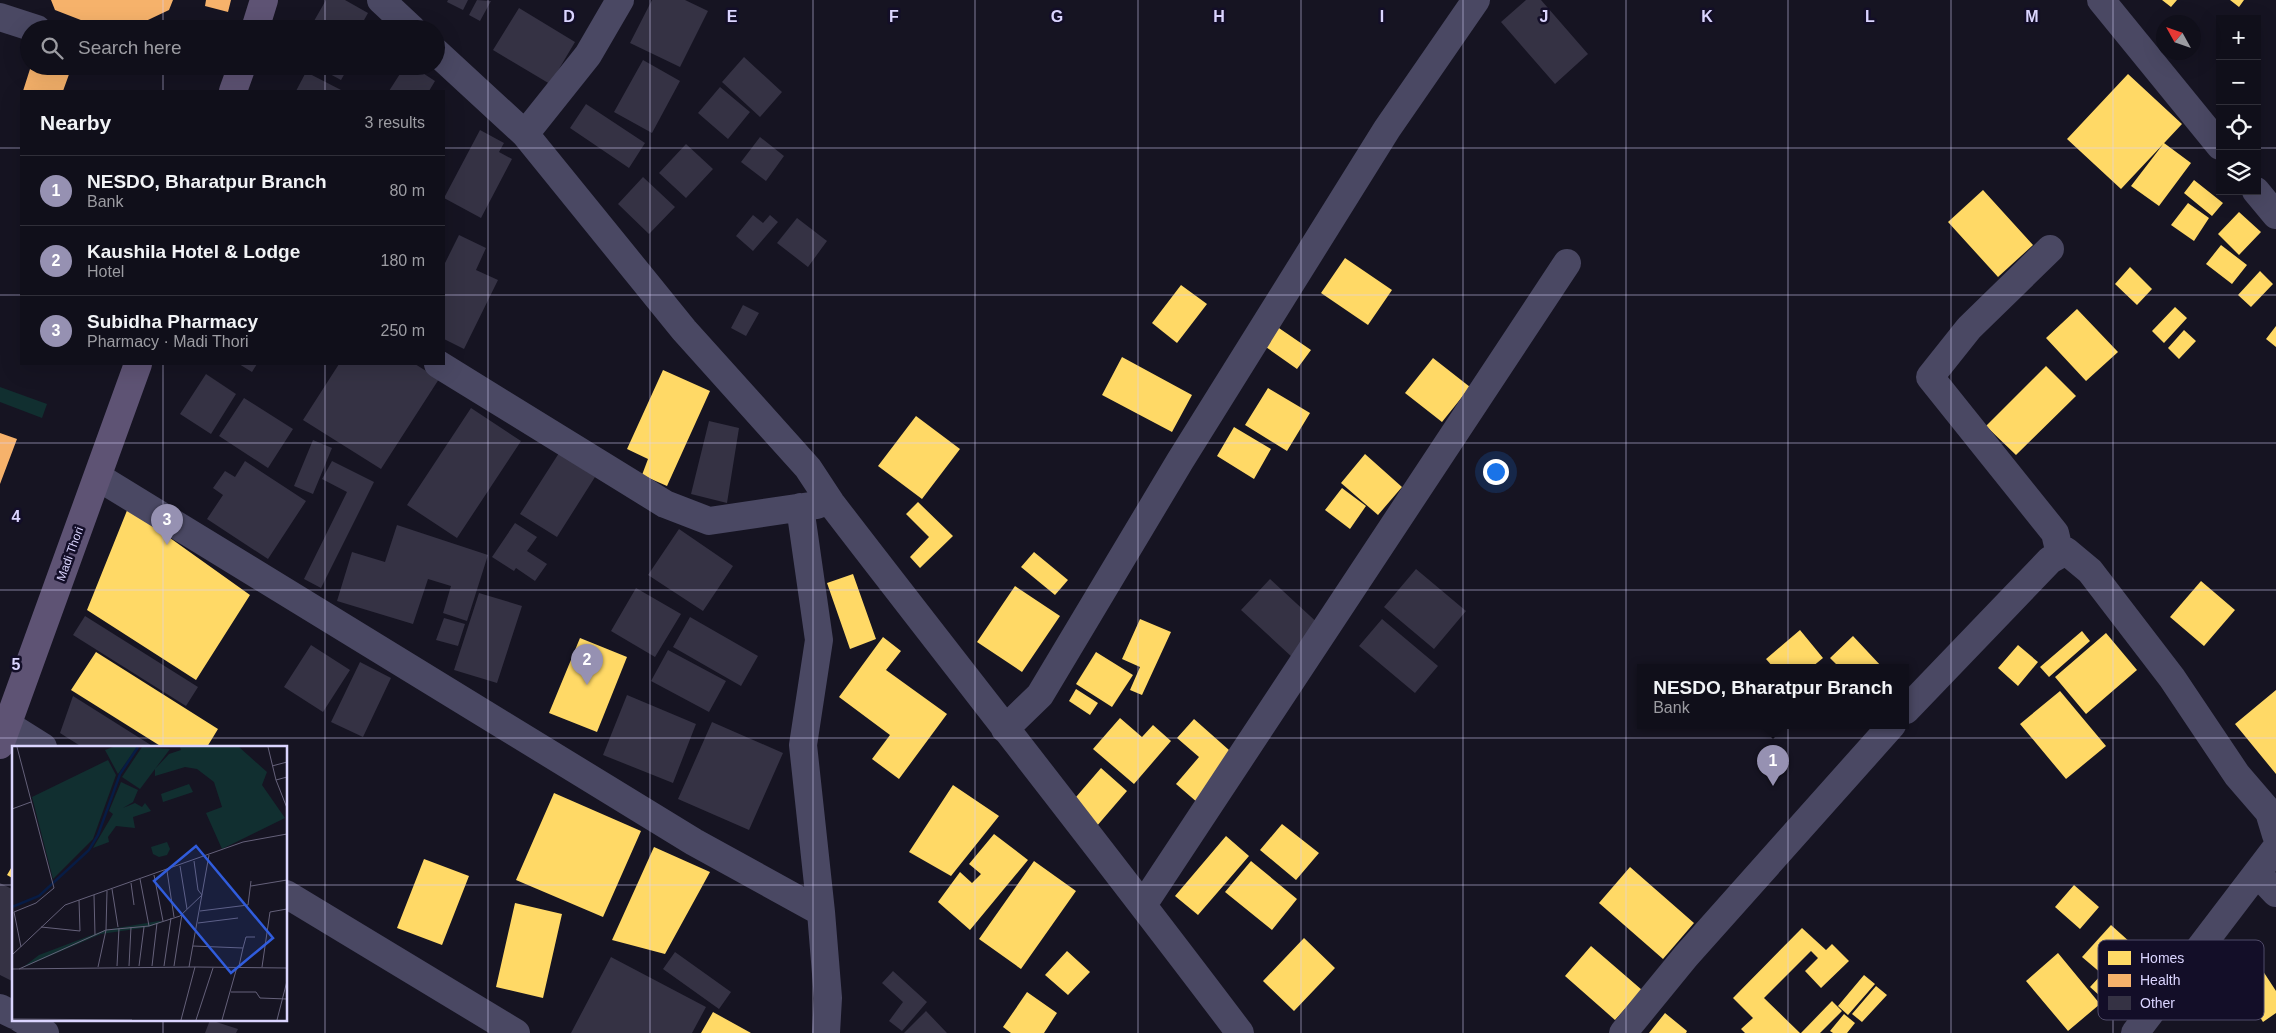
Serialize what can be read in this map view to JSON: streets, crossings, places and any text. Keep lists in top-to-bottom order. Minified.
{"streets":{"main road":["Madi Thori"]},"legend":["Homes","Health","Other"],"north":"top left","page":{"map_buttons":["+","−"],"search":"Search here","heading":["Nearby","3 results"],"list":[{"mark":"1","name":"NESDO, Bharatpur Branch","note":"Bank","value":"80 m"},{"mark":"2","name":"Kaushila Hotel & Lodge","note":"Hotel","value":"180 m"},{"mark":"3","name":"Subidha Pharmacy","note":"Pharmacy · Madi Thori","value":"250 m"}],"pins":["3","2","1"],"popup":["NESDO, Bharatpur Branch","Bank"]},"grid":{"columns":["D","E","F","G","H","I","J","K","L","M"],"rows":["4","5"]}}
